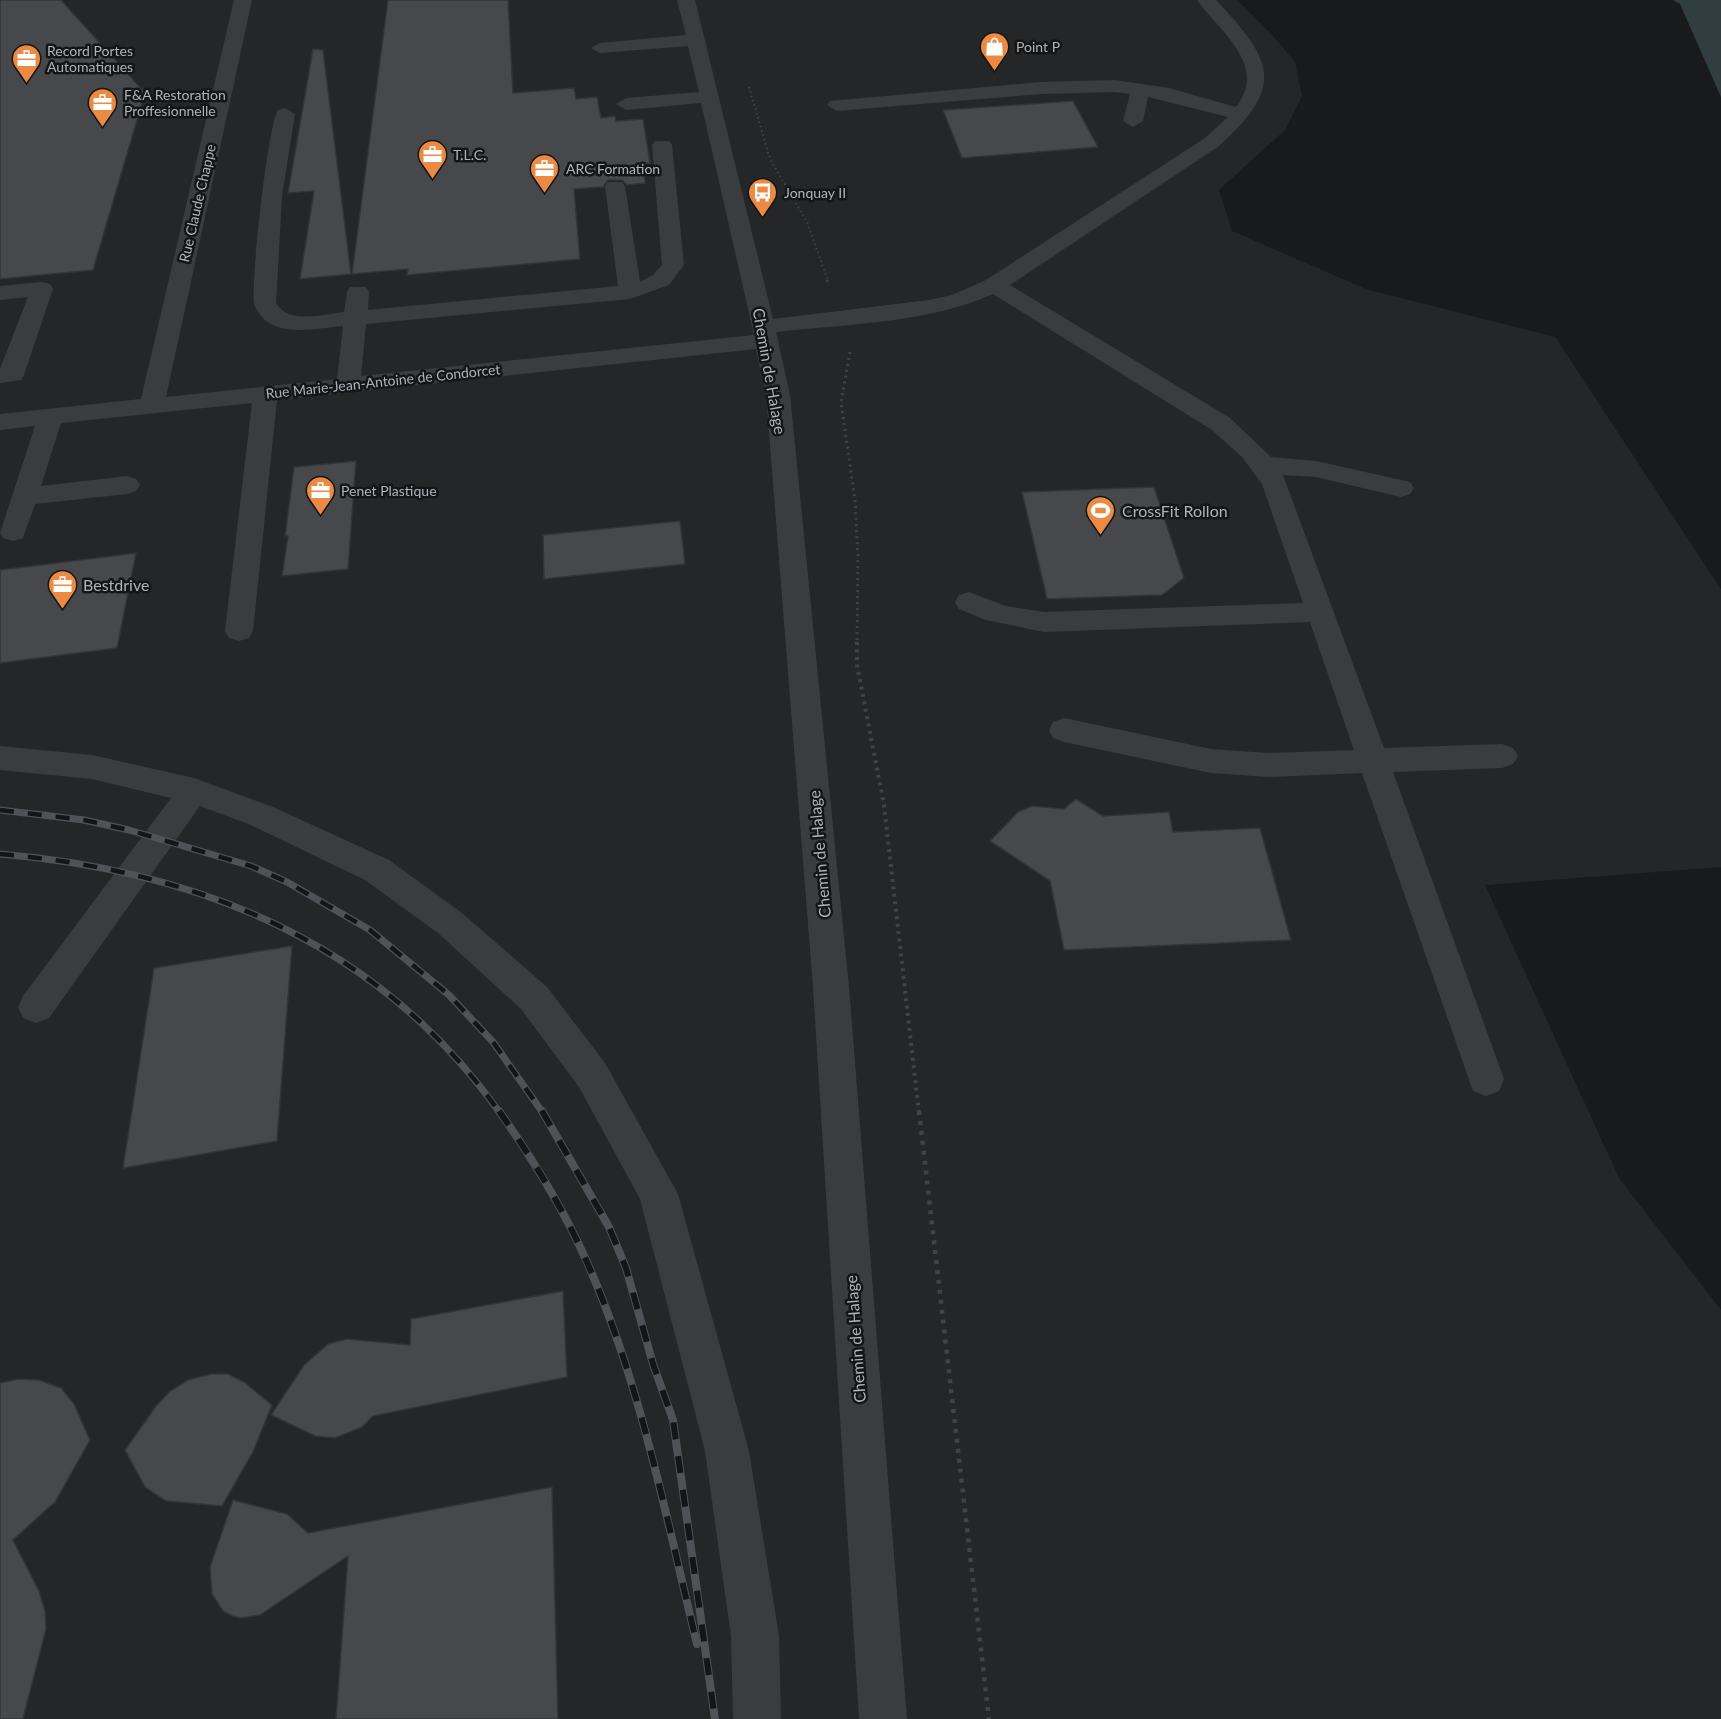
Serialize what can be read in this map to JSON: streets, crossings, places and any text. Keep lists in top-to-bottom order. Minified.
{"streets":{"street":["Rue Claude Chappe","Chemin de Halage","Rue Marie-Jean-Antoine de Condorcet"]},"crossings":[["Rue Claude Chappe","Rue Marie-Jean-Antoine de Condorcet"],["Chemin de Halage","Rue Marie-Jean-Antoine de Condorcet"]],"places":{"shop":["Point P"],"office":["Record Portes Automatiques","F&A Restoration Proffesionnelle","T.L.C.","ARC Formation","Penet Plastique","Bestdrive"],"bus stop":["Jonquay II"],"sports":["CrossFit Rollon"]}}
